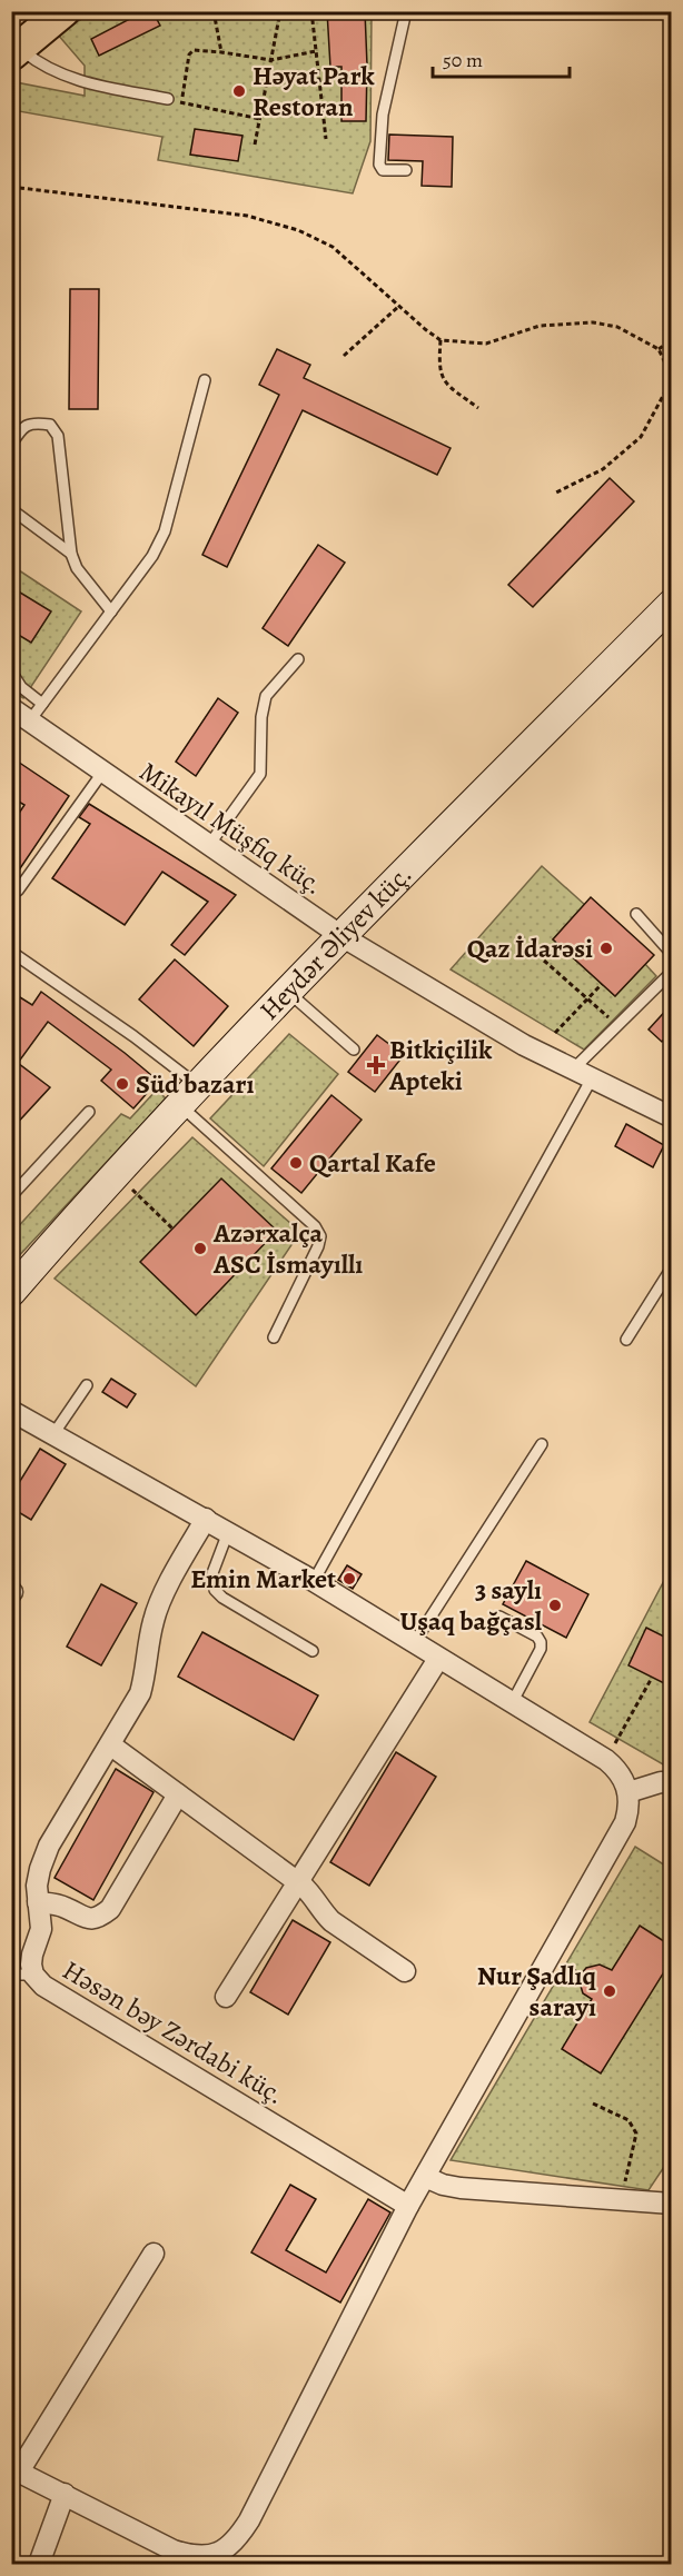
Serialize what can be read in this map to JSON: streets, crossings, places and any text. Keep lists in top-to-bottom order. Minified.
{"streets":{"main road":["Heydər Əliyev küç."],"street":["Mikayıl Müşfiq küç.","Həsən bəy Zərdabi küç."]},"crossings":[["Mikayıl Müşfiq küç.","Heydər Əliyev küç."]],"places":{"other":["Həyat Park Restoran","Qaz İdarəsi","Süd bazarı","Qartal Kafe","Azərxalça ASC İsmayıllı","Emin Market","3 saylı Uşaq bağçasl","Nur Şadlıq sarayı"],"health":["Bitkiçilik Apteki"]},"scale_bar":"50 m"}
